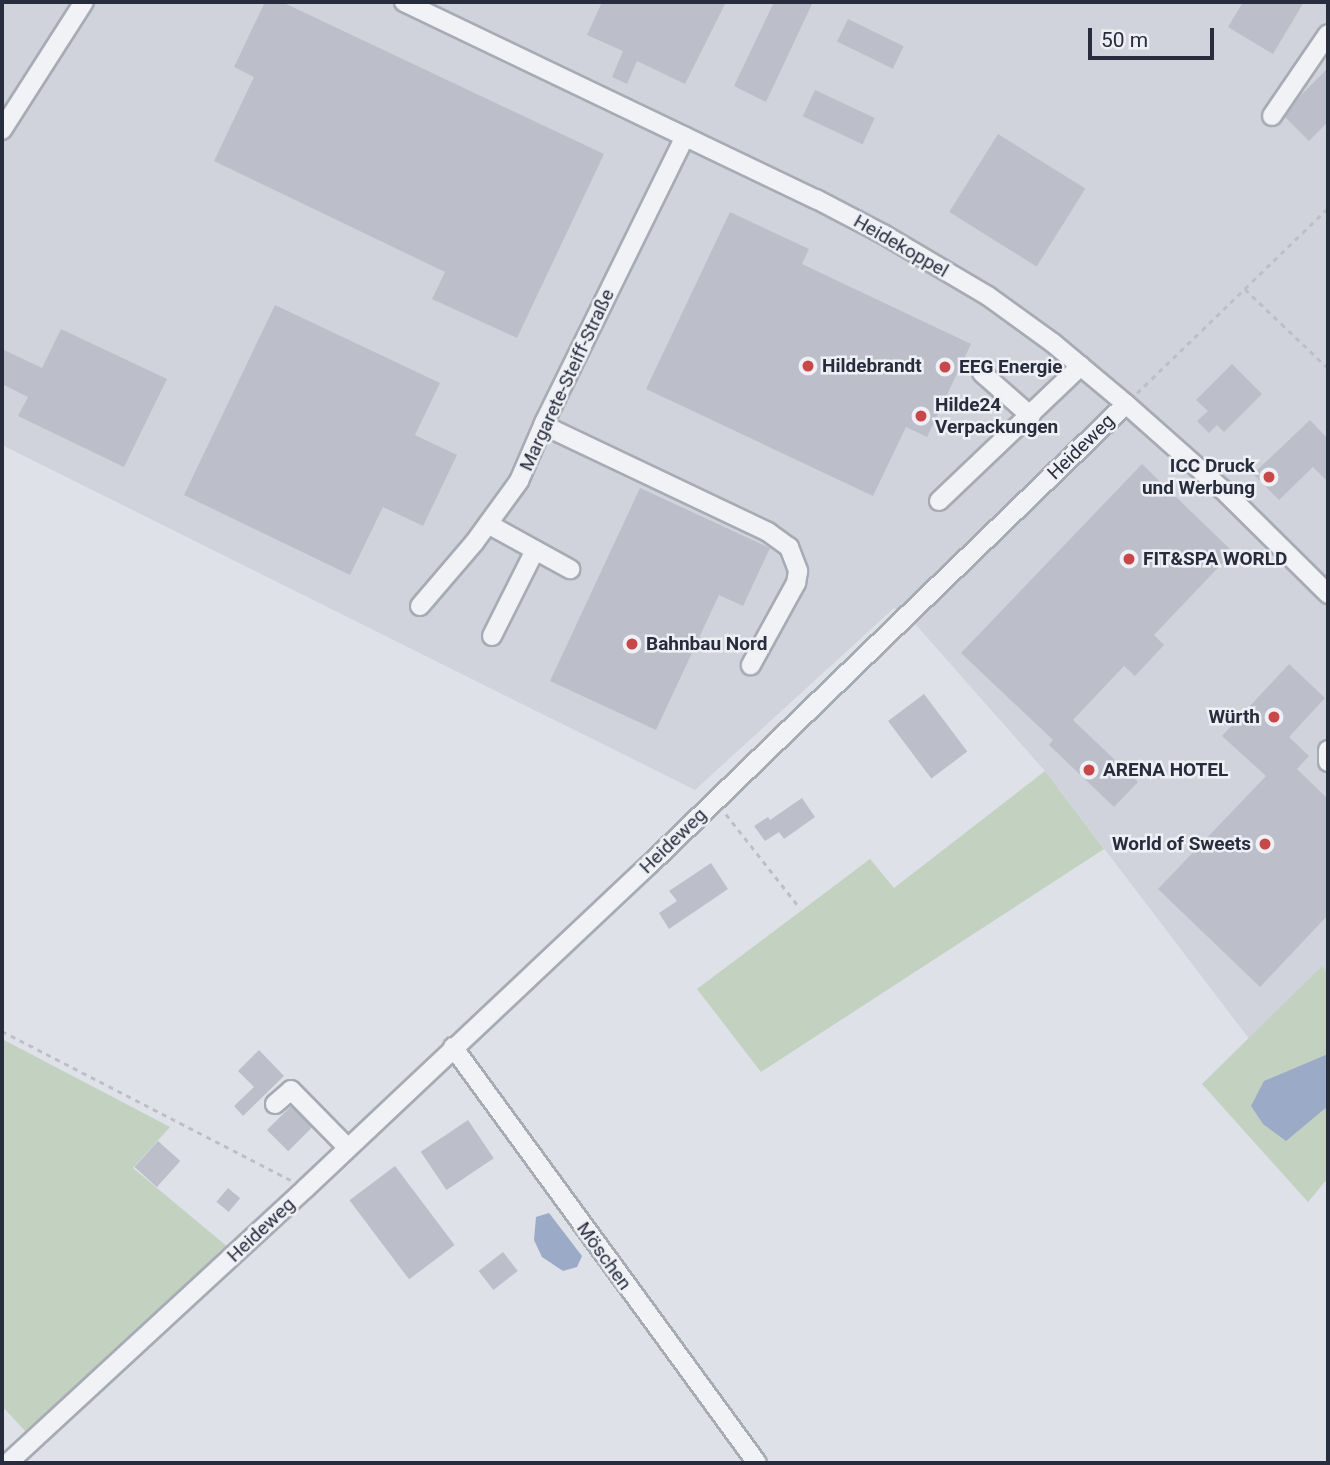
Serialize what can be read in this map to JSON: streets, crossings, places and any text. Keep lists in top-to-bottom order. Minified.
{"streets":{"street":["Heidekoppel","Margarete-Steiff-Straße","Heideweg","Möschen"]},"crossings":[["Heidekoppel","Margarete-Steiff-Straße"],["Heidekoppel","Heideweg"],["Heideweg","Möschen"]],"places":["Hildebrandt","EEG Energie","Hilde24 Verpackungen","ICC Druck und Werbung","FIT&SPA WORLD","Bahnbau Nord","Würth","ARENA HOTEL","World of Sweets"],"scale_bar":"50 m"}
